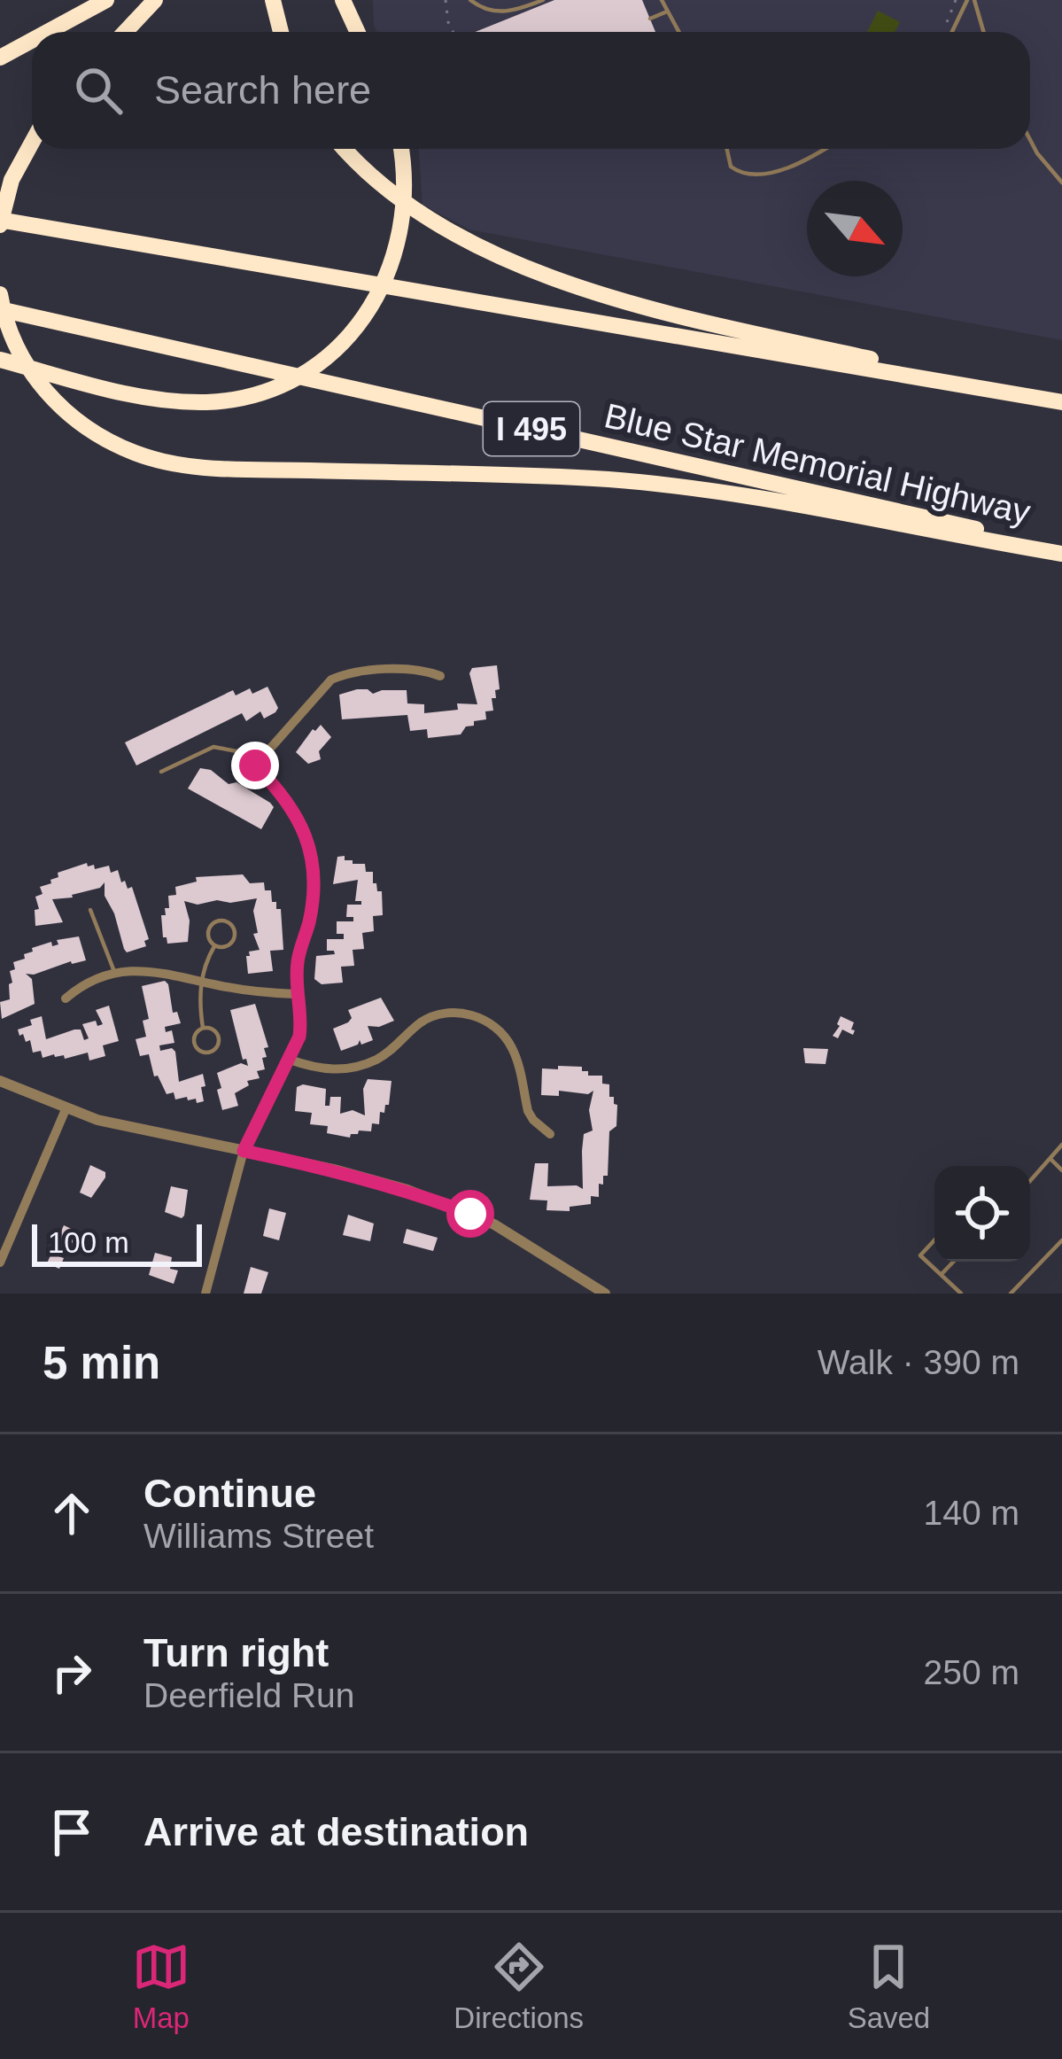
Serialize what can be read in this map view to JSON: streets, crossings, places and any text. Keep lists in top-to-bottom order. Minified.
{"streets":{"highway":["I 495","Blue Star Memorial Highway"]},"scale_bar":"100 m","north":"bottom right","page":{"search":"Search here","scale":"100 m","heading":["5 min","Walk · 390 m"],"list":[["Continue","Williams Street","140 m"],["Turn right","Deerfield Run","250 m"],"Arrive at destination"],"nav":["Map","Directions","Saved"]}}
